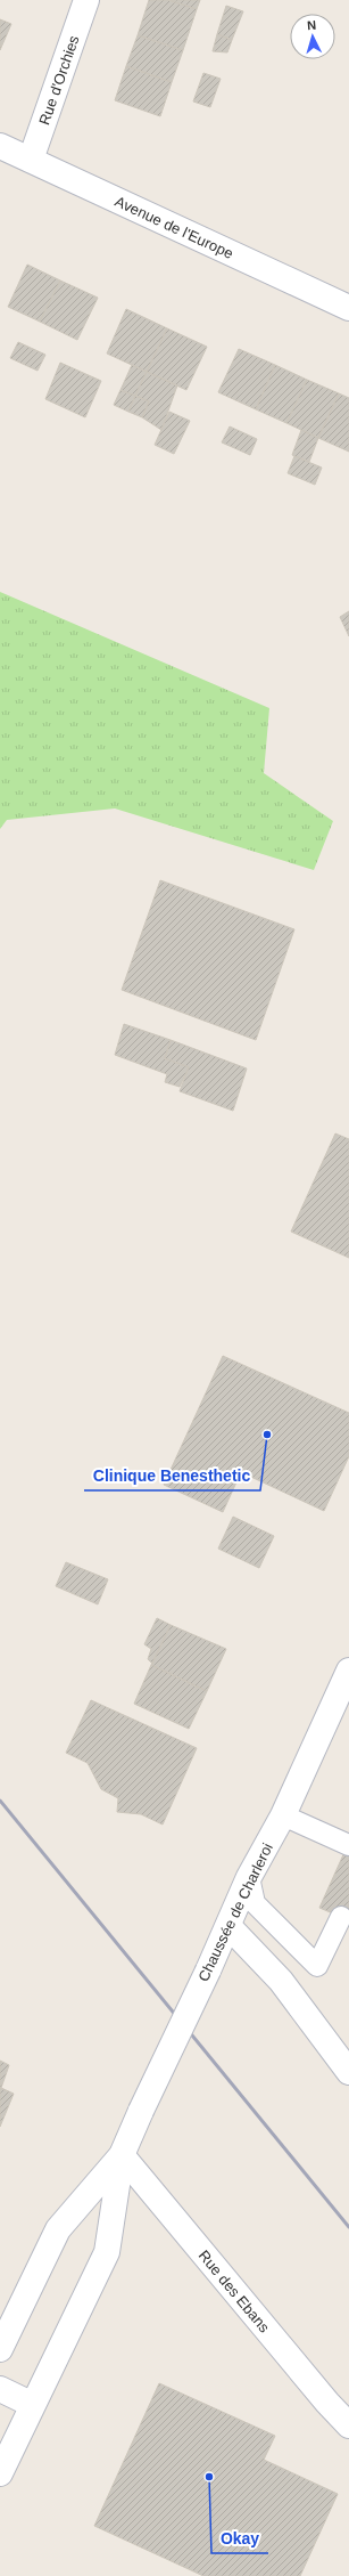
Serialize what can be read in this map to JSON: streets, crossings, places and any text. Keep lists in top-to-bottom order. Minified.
{"streets":{"main road":["Rue d'Orchies","Avenue de l'Europe","Chaussée de Charleroi","Rue des Ebans"]},"crossings":[["Rue d'Orchies","Avenue de l'Europe"],["Chaussée de Charleroi","Rue des Ebans"]],"places":["Clinique Benesthetic","Okay"],"north":"top"}
